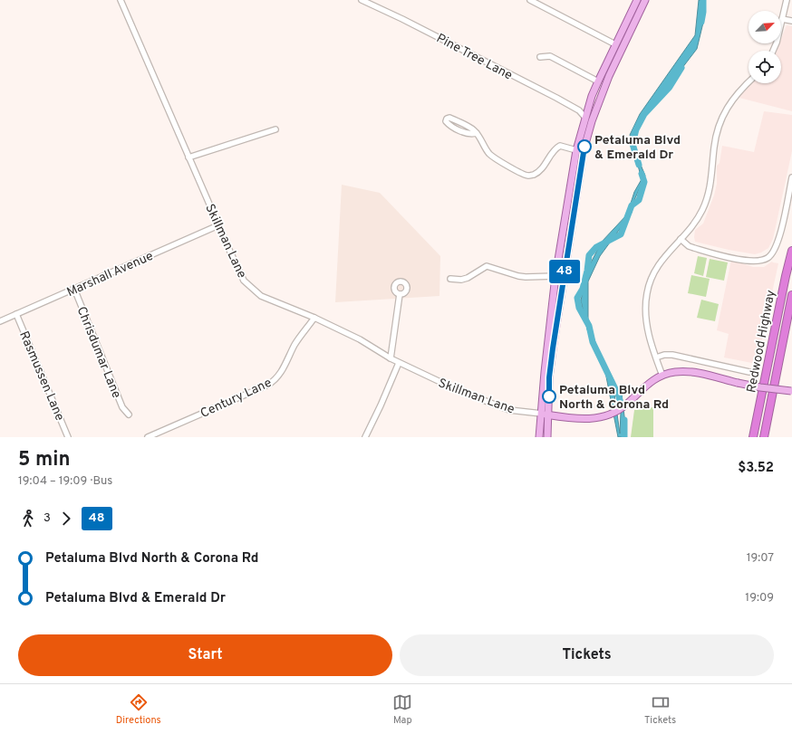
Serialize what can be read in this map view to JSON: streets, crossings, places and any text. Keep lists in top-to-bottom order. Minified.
{"streets":{"highway":["Redwood Highway"],"street":["Pine Tree Lane","Skillman Lane","Marshall Avenue","Chrisdumar Lane","Rasmussen Lane","Century Lane"]},"crossings":[["Skillman Lane","Marshall Avenue"],["Skillman Lane","Century Lane"],["Marshall Avenue","Chrisdumar Lane"],["Marshall Avenue","Rasmussen Lane"]],"places":["Petaluma Blvd & Emerald Dr","Petaluma Blvd North & Corona Rd"],"lines":["bus line 48"],"north":"top right","page":{"on_map":"48","heading":["5 min","19:04 – 19:09 · Bus","$3.52"],"legs":["3","48"],"list":[{"name":"Petaluma Blvd North & Corona Rd","value":"19:07"},{"name":"Petaluma Blvd & Emerald Dr","value":"19:09"}],"buttons":["Start","Tickets"],"tabs":["Directions","Map","Tickets"]}}
